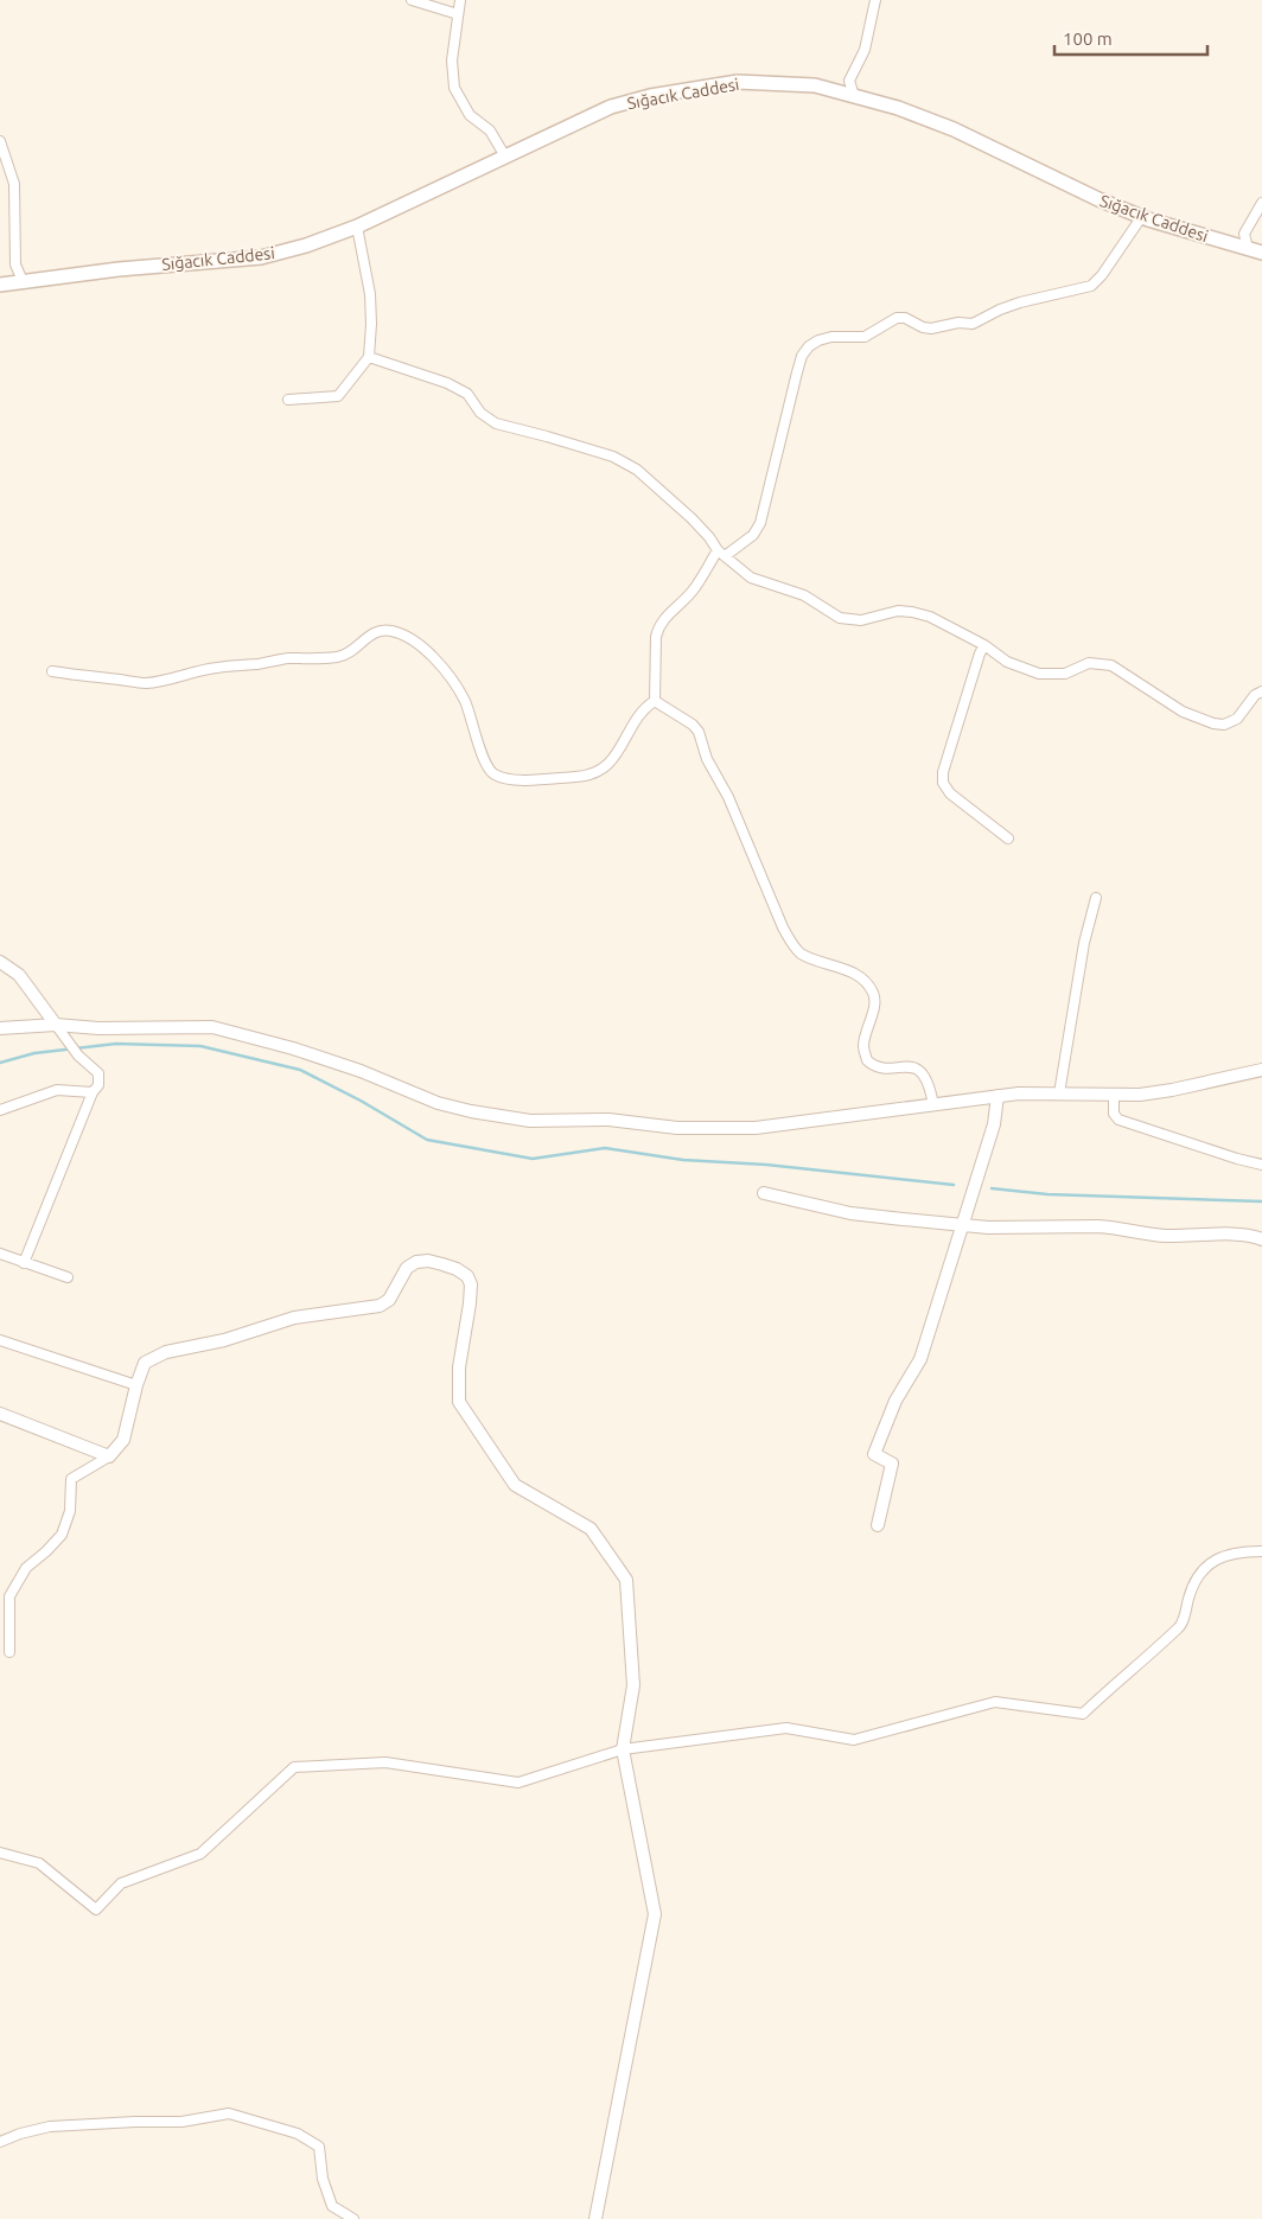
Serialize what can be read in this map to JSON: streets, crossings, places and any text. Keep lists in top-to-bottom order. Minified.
{"streets":{"main road":["Sığacık Caddesi"]},"scale_bar":"100 m"}
